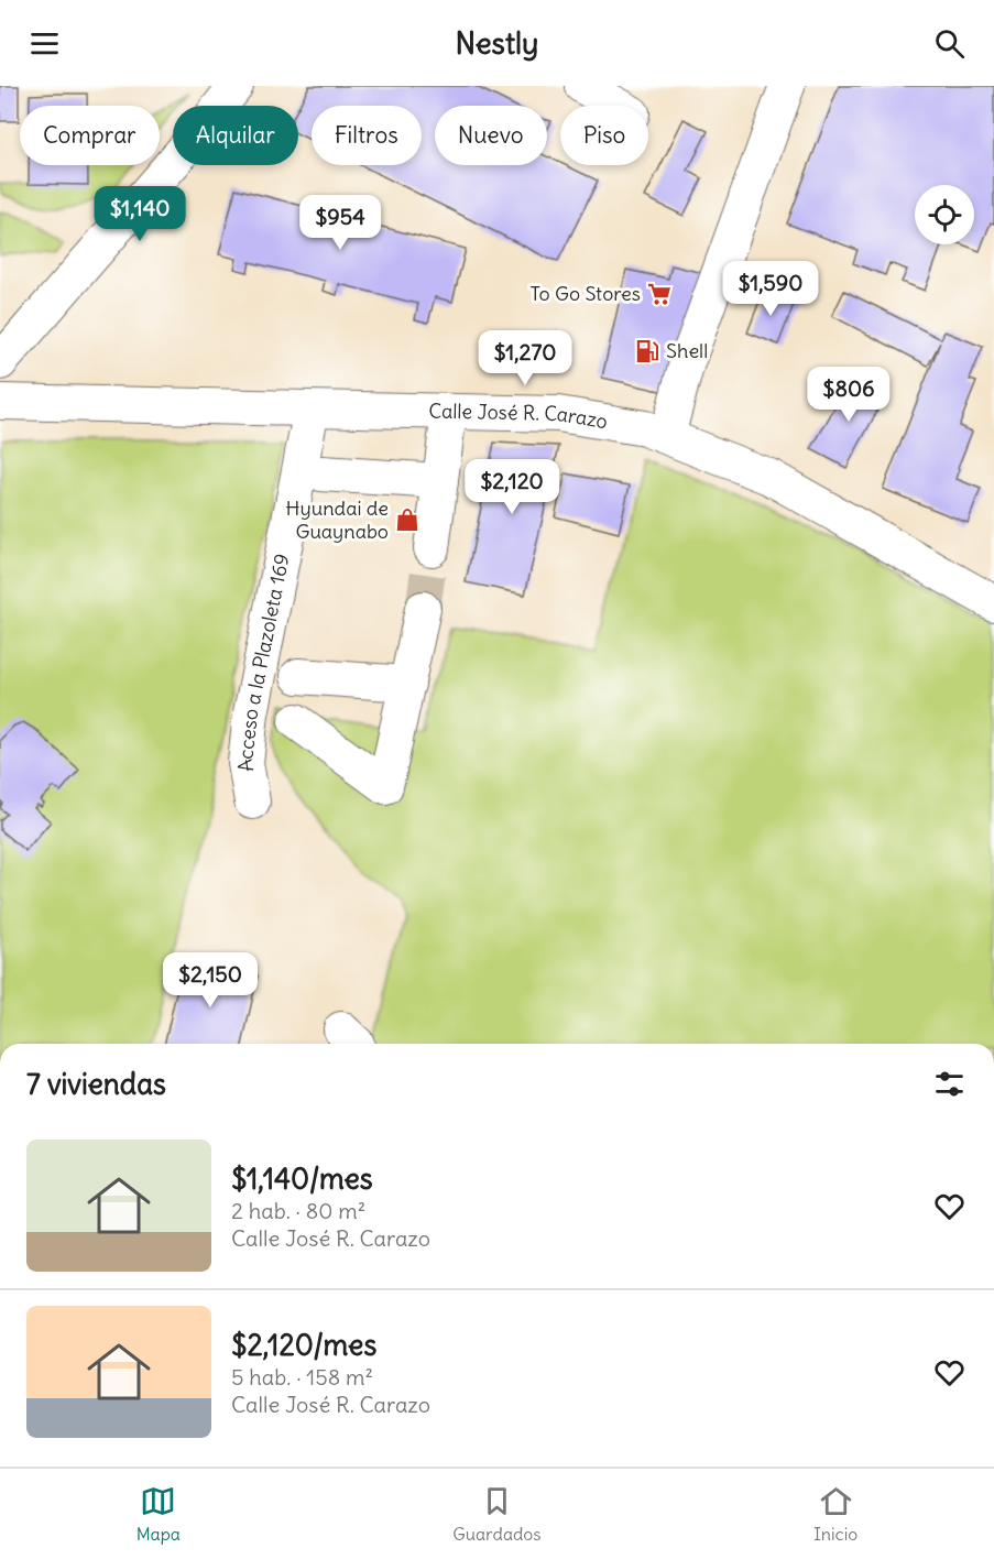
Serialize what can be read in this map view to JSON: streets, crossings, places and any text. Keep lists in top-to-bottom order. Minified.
{"streets":{"street":["Calle José R. Carazo","Acceso a la Plazoleta 169"]},"crossings":[["Calle José R. Carazo","Acceso a la Plazoleta 169"]],"places":{"supermarket":["To Go Stores"],"fuel station":["Shell"],"shop":["Hyundai de Guaynabo"]},"page":{"header":"Nestly","chip":["Comprar","Alquilar","Filtros","Nuevo","Piso"],"price":["$1,140","$954","$1,590","$1,270","$806","$2,120","$2,150"],"heading":"7 viviendas","list":[{"name":"$1,140/mes","note":"2 hab. · 80 m² · Calle José R. Carazo"},{"name":"$2,120/mes","note":"5 hab. · 158 m² · Calle José R. Carazo"}],"tabs":["Mapa","Guardados","Inicio"]}}
